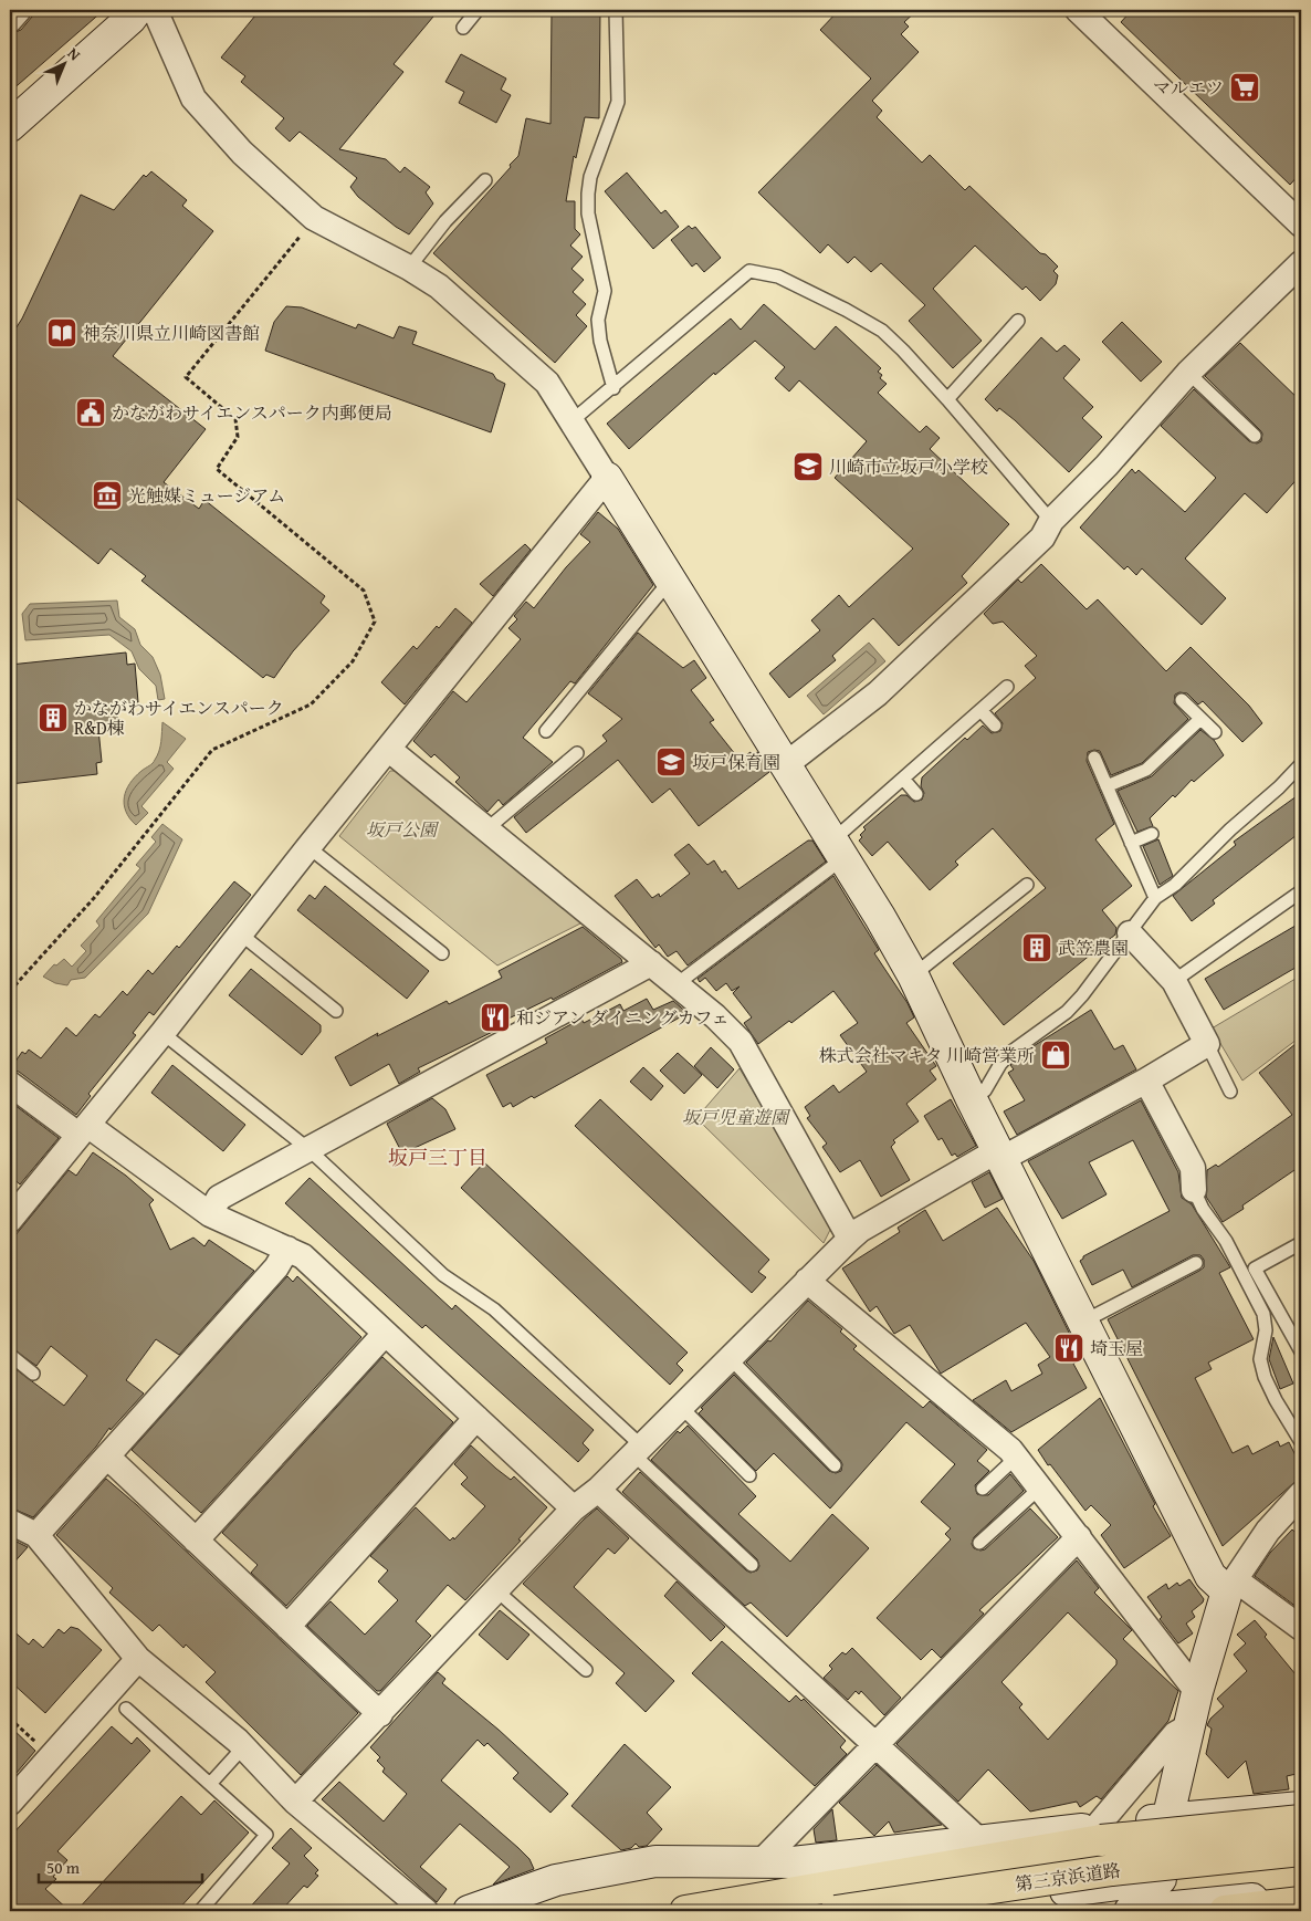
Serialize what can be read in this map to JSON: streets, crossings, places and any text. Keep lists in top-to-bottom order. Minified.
{"streets":{"highway":["第三京浜道路"]},"districts":["坂戸三丁目"],"parks":["坂戸公園","坂戸児童遊園"],"places":{"supermarket":["マルエツ"],"library":["神奈川県立川崎図書館"],"public building":["かながわサイエンスパーク内郵便局"],"school or university":["川崎市立坂戸小学校","坂戸保育園"],"museum":["光触媒ミュージアム"],"building":["かながわサイエンスパーク R&D棟","武笠農園"],"restaurant":["和ジアン ダイニングカフェ","埼玉屋"],"shop":["株式会社マキタ 川崎営業所"]},"scale_bar":"50 m","north":"top right"}
